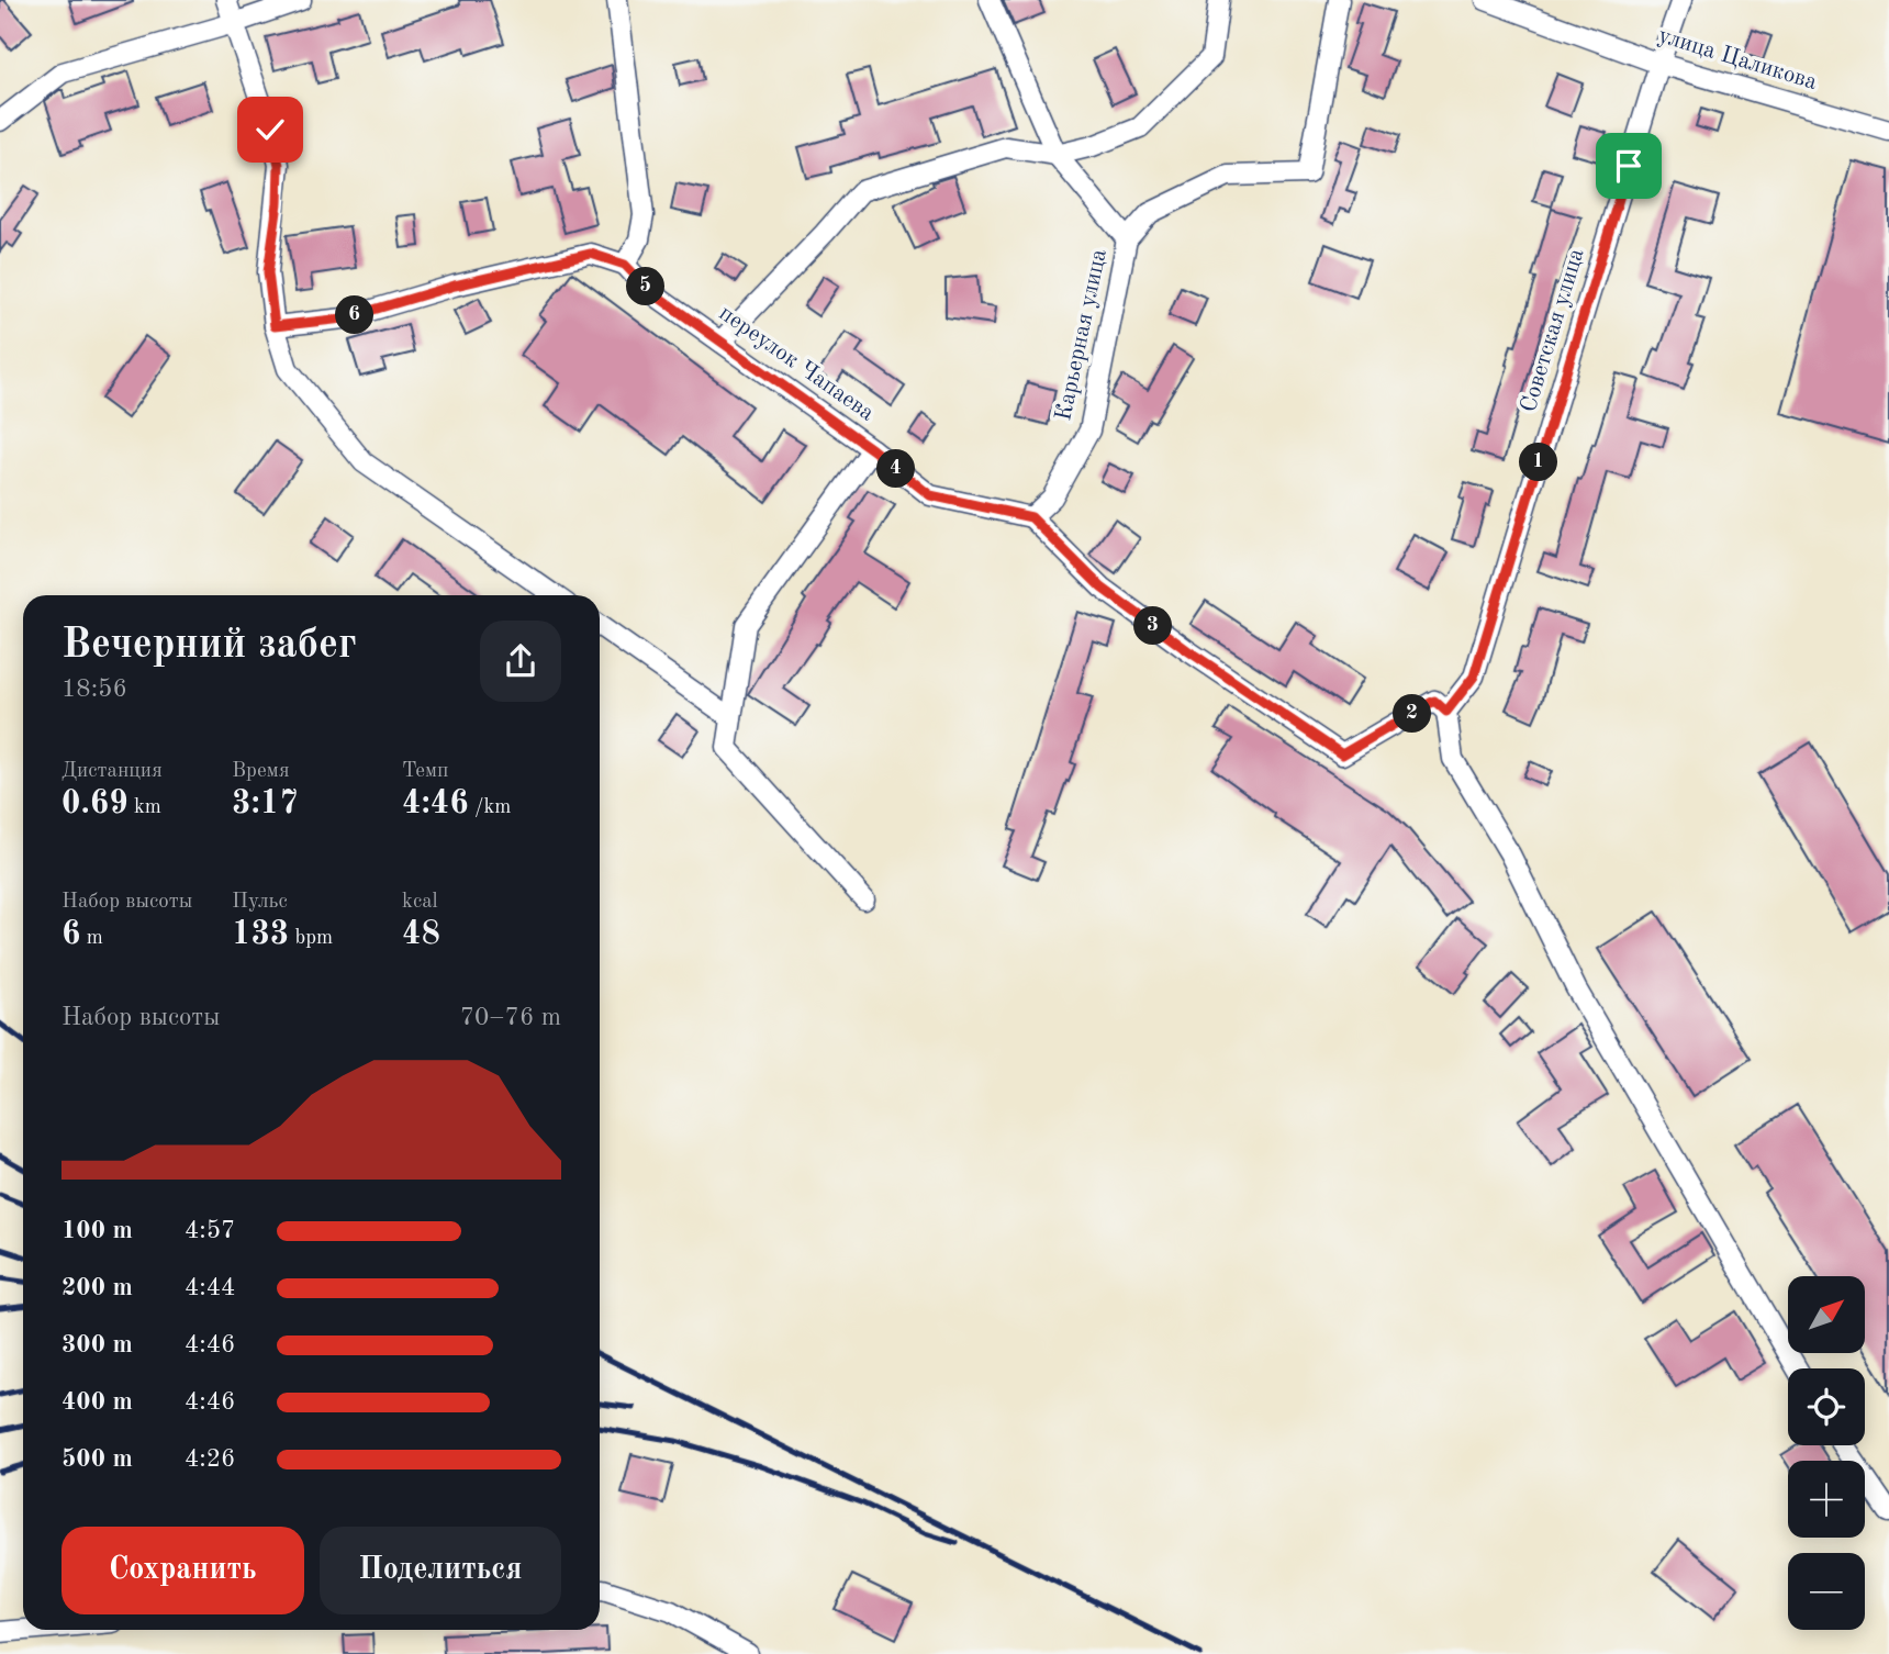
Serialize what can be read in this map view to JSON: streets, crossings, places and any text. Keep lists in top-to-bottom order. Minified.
{"streets":{"street":["улица Цаликова","Советская улица","Карьерная улица","переулок Чапаева"]},"crossings":[["улица Цаликова","Советская улица"],["Карьерная улица","переулок Чапаева"]],"north":"top right","page":{"pins":["5","6","1","4","3","2"],"heading":["Вечерний забег","18:56"],"stats":[["Дистанция","0.69 km"],["Время","3:17"],["Темп","4:46 /km"],["Набор высоты","6 m"],["Пульс","133 bpm"],["kcal","48"]],"chart":["Набор высоты","70–76 m"],"list":[{"name":"100 m","note":"4:57"},{"name":"200 m","note":"4:44"},{"name":"300 m","note":"4:46"},{"name":"400 m","note":"4:46"},{"name":"500 m","note":"4:26"}],"map_buttons":["+","−"],"buttons":["Сохранить","Поделиться"]}}
